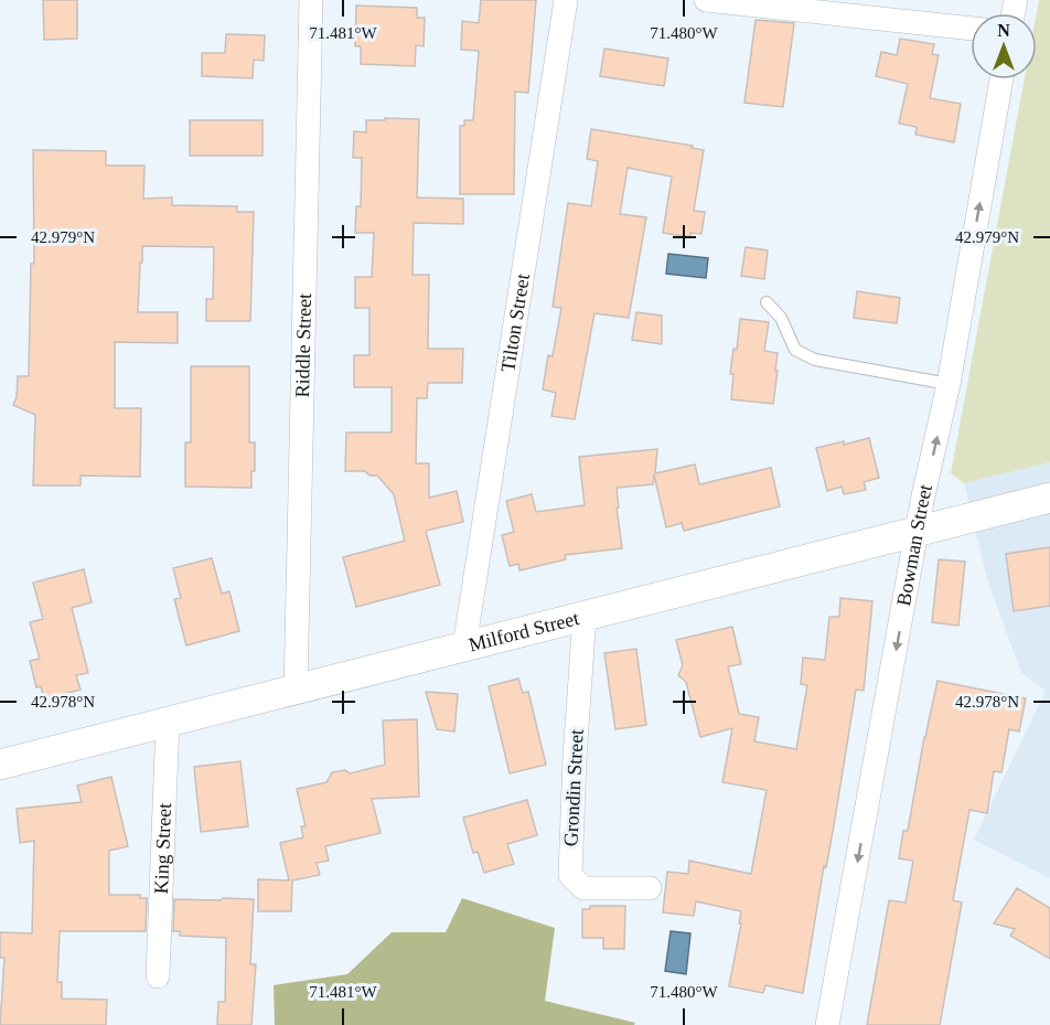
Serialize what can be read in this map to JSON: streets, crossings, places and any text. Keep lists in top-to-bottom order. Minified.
{"streets":{"street":["Tilton Street","Riddle Street","Bowman Street","Milford Street","Grondin Street","King Street"]},"crossings":[["Tilton Street","Milford Street"],["Riddle Street","Milford Street"],["Bowman Street","Milford Street"],["Milford Street","Grondin Street"],["Milford Street","King Street"]],"north":"top","coordinates":["71.481°W","71.480°W","42.979°N","42.978°N"]}
